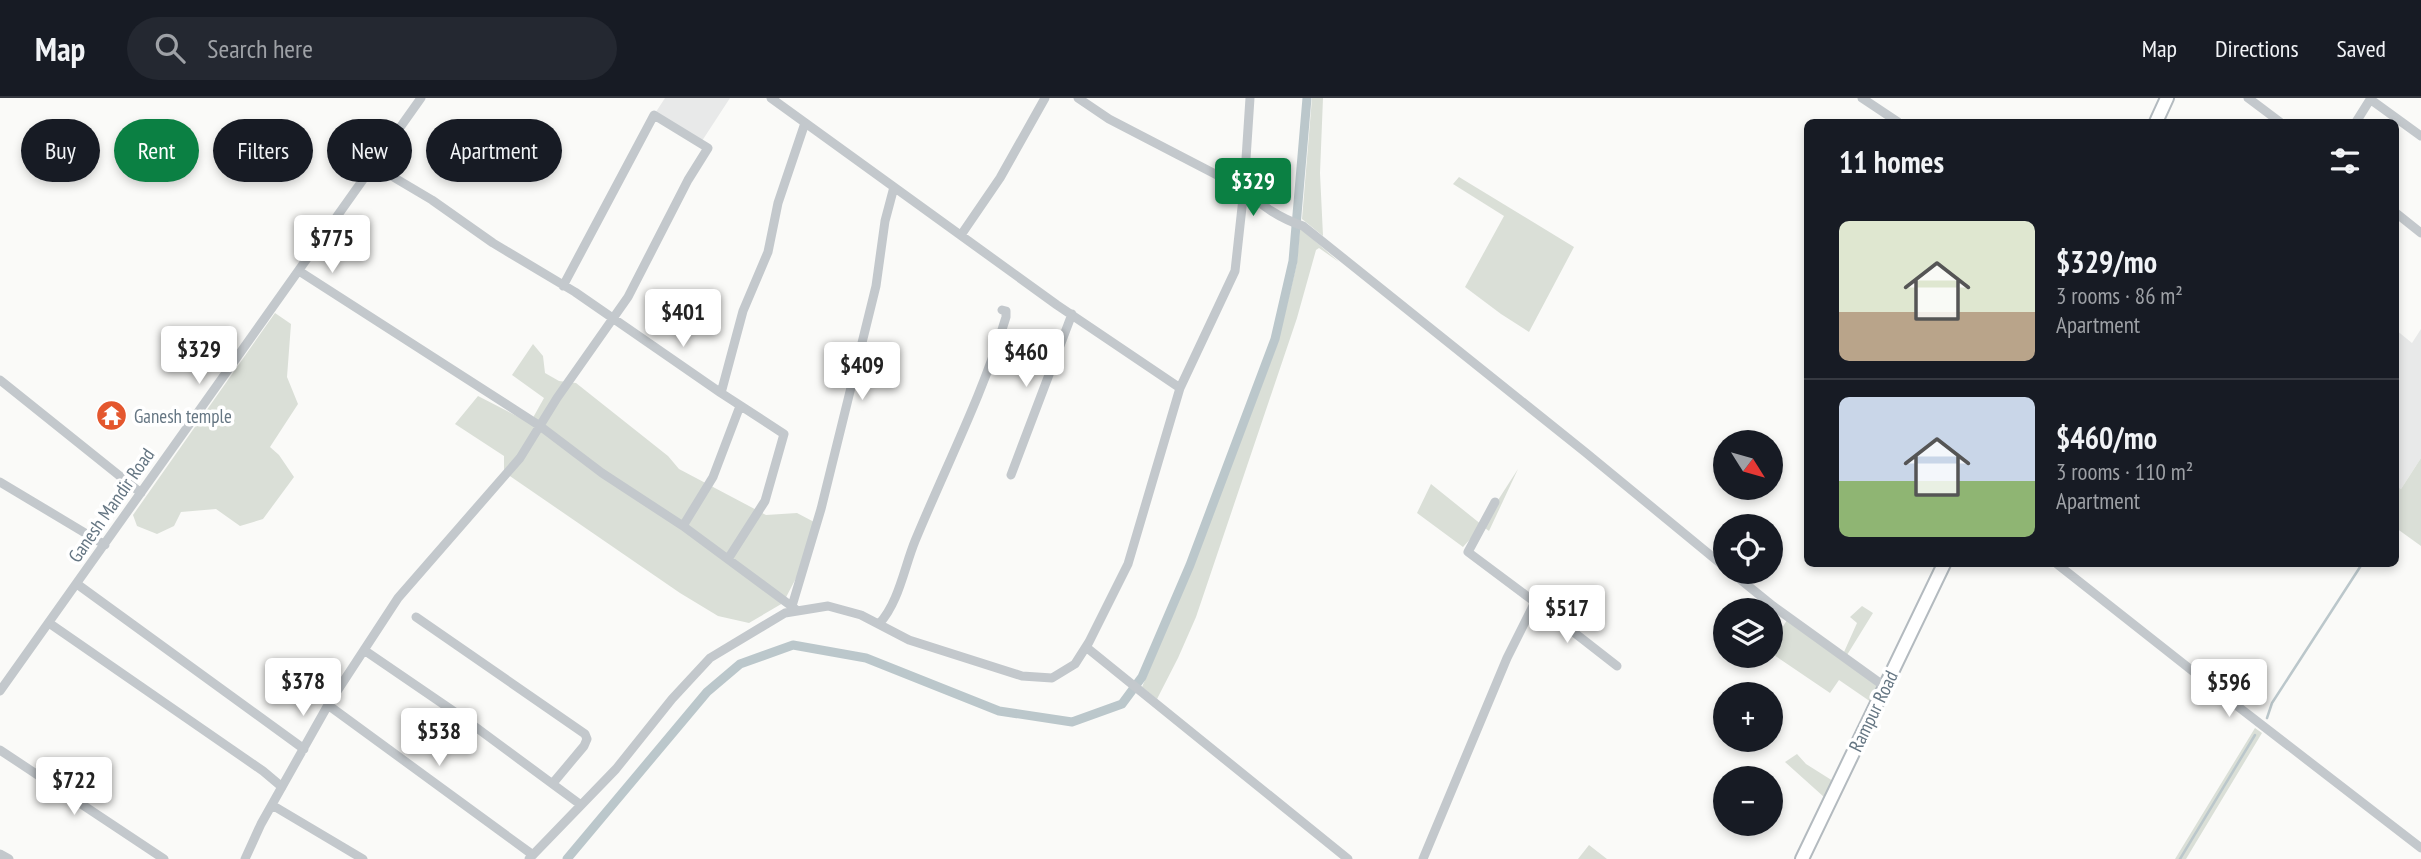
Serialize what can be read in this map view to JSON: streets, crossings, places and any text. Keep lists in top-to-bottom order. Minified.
{"streets":{"main road":["Rampur Road"],"street":["Ganesh Mandir Road"]},"places":{"temple":["Ganesh temple"]},"north":"bottom right","page":{"header":"Map","search":"Search here","nav":["Map","Directions","Saved"],"chip":["Buy","Rent","Filters","New","Apartment"],"heading":"11 homes","price":["$329","$775","$401","$329","$460","$409","$517","$378","$596","$538","$722"],"list":[{"name":"$329/mo","note":"3 rooms · 86 m² · Apartment"},{"name":"$460/mo","note":"3 rooms · 110 m² · Apartment"}],"map_buttons":["+","−"]}}
